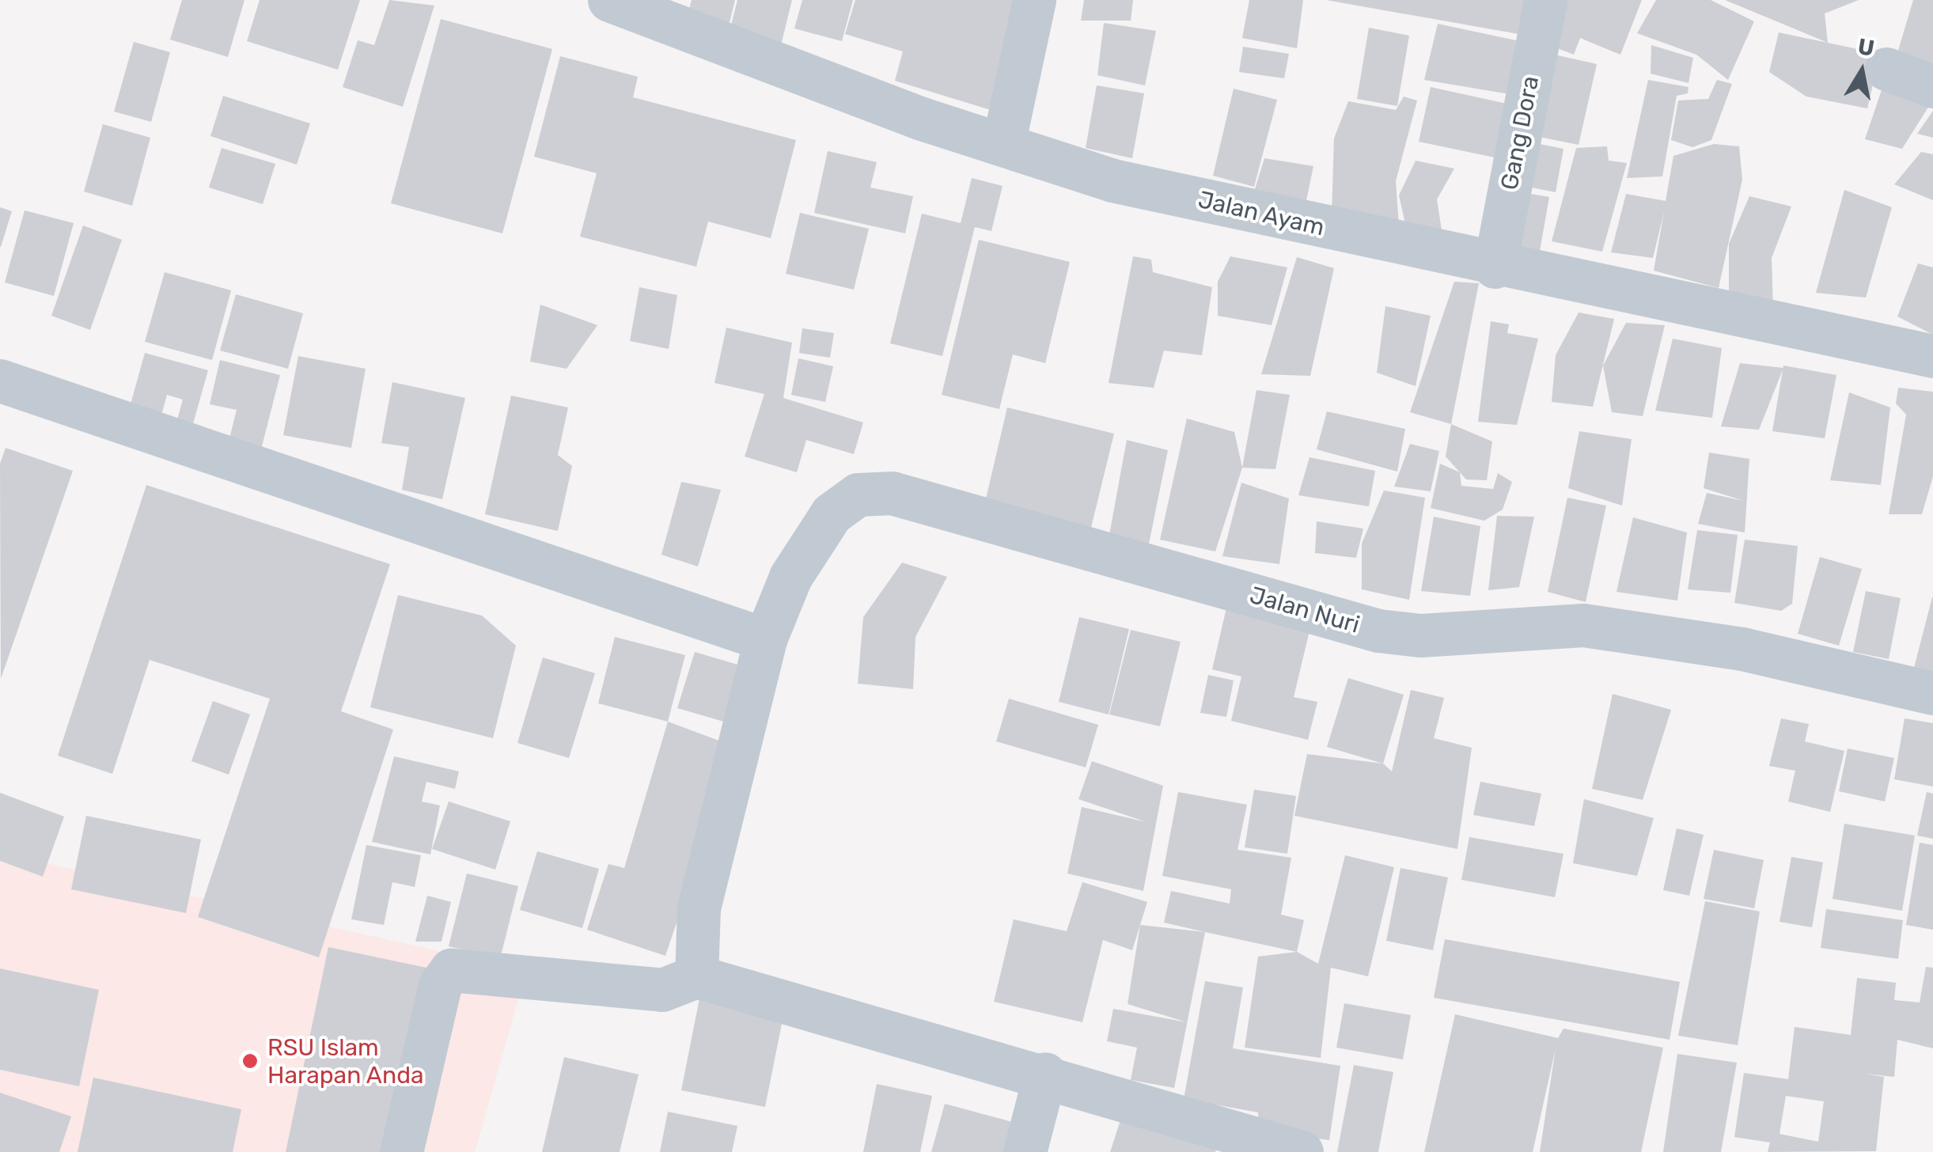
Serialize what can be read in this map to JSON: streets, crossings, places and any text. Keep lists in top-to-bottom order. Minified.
{"streets":{"street":["Gang Dora","Jalan Ayam","Jalan Nuri"]},"crossings":[["Gang Dora","Jalan Ayam"]],"places":["RSU Islam Harapan Anda"],"north":"top"}
